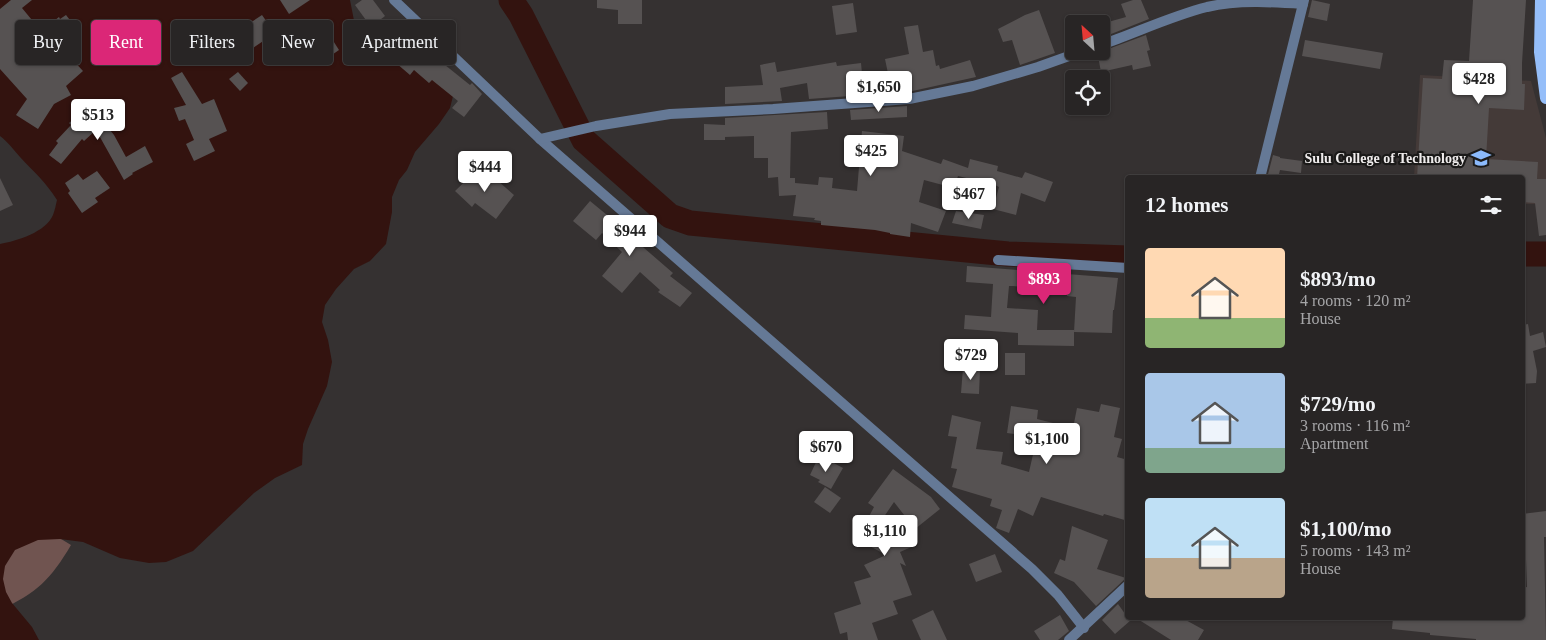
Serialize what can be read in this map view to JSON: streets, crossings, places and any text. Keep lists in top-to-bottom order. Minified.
{"places":{"school or university":["Sulu College of Technology"]},"north":"top left","page":{"chip":["Buy","Rent","Filters","New","Apartment"],"price":["$428","$1,650","$513","$425","$444","$467","$944","$893","$729","$1,100","$670","$1,110"],"heading":"12 homes","list":[{"name":"$893/mo","note":"4 rooms · 120 m² · House"},{"name":"$729/mo","note":"3 rooms · 116 m² · Apartment"},{"name":"$1,100/mo","note":"5 rooms · 143 m² · House"}]}}
